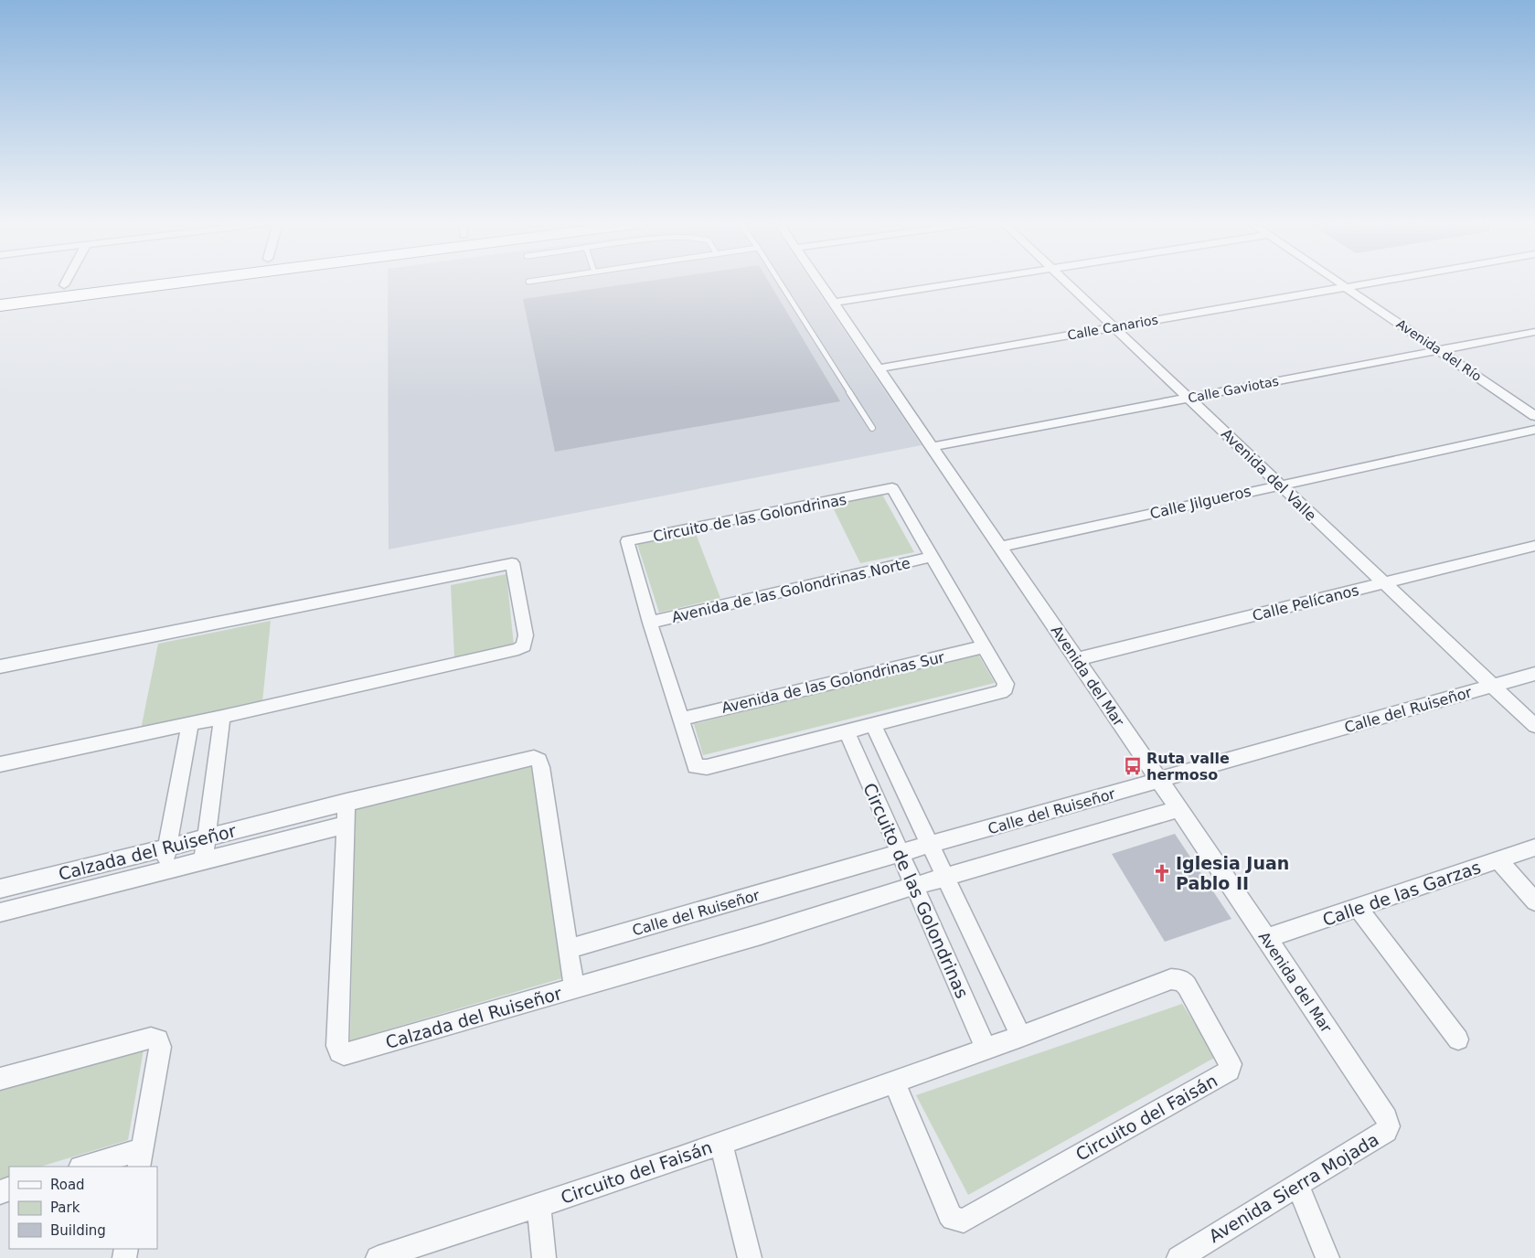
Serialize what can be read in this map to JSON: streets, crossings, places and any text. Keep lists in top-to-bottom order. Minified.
{"streets":{"street":["Calle Canarios","Avenida del Río","Calle Gaviotas","Avenida del Valle","Calle Jilgueros","Circuito de las Golondrinas","Avenida de las Golondrinas Norte","Calle Pelícanos","Avenida del Mar","Avenida de las Golondrinas Sur","Calle del Ruiseñor","Calzada del Ruiseñor","Calle de las Garzas","Circuito del Faisán","Avenida Sierra Mojada"]},"crossings":[["Calle Canarios","Avenida del Río"],["Calle Canarios","Avenida del Valle"],["Calle Canarios","Avenida del Mar"],["Avenida del Río","Calle Gaviotas"],["Calle Gaviotas","Avenida del Valle"],["Calle Gaviotas","Avenida del Mar"],["Avenida del Valle","Calle Jilgueros"],["Avenida del Valle","Calle Pelícanos"],["Avenida del Valle","Calle del Ruiseñor"],["Calle Jilgueros","Avenida del Mar"],["Circuito de las Golondrinas","Avenida de las Golondrinas Norte"],["Circuito de las Golondrinas","Avenida de las Golondrinas Sur"],["Circuito de las Golondrinas","Calle del Ruiseñor"],["Circuito de las Golondrinas","Circuito del Faisán"],["Calle Pelícanos","Avenida del Mar"],["Avenida del Mar","Calle del Ruiseñor"],["Avenida del Mar","Calle de las Garzas"],["Avenida del Mar","Avenida Sierra Mojada"],["Calle del Ruiseñor","Calzada del Ruiseñor"]],"places":{"bus stop":["Ruta valle hermoso"],"church":["Iglesia Juan Pablo II"]},"legend":["Road","Park","Building"]}
